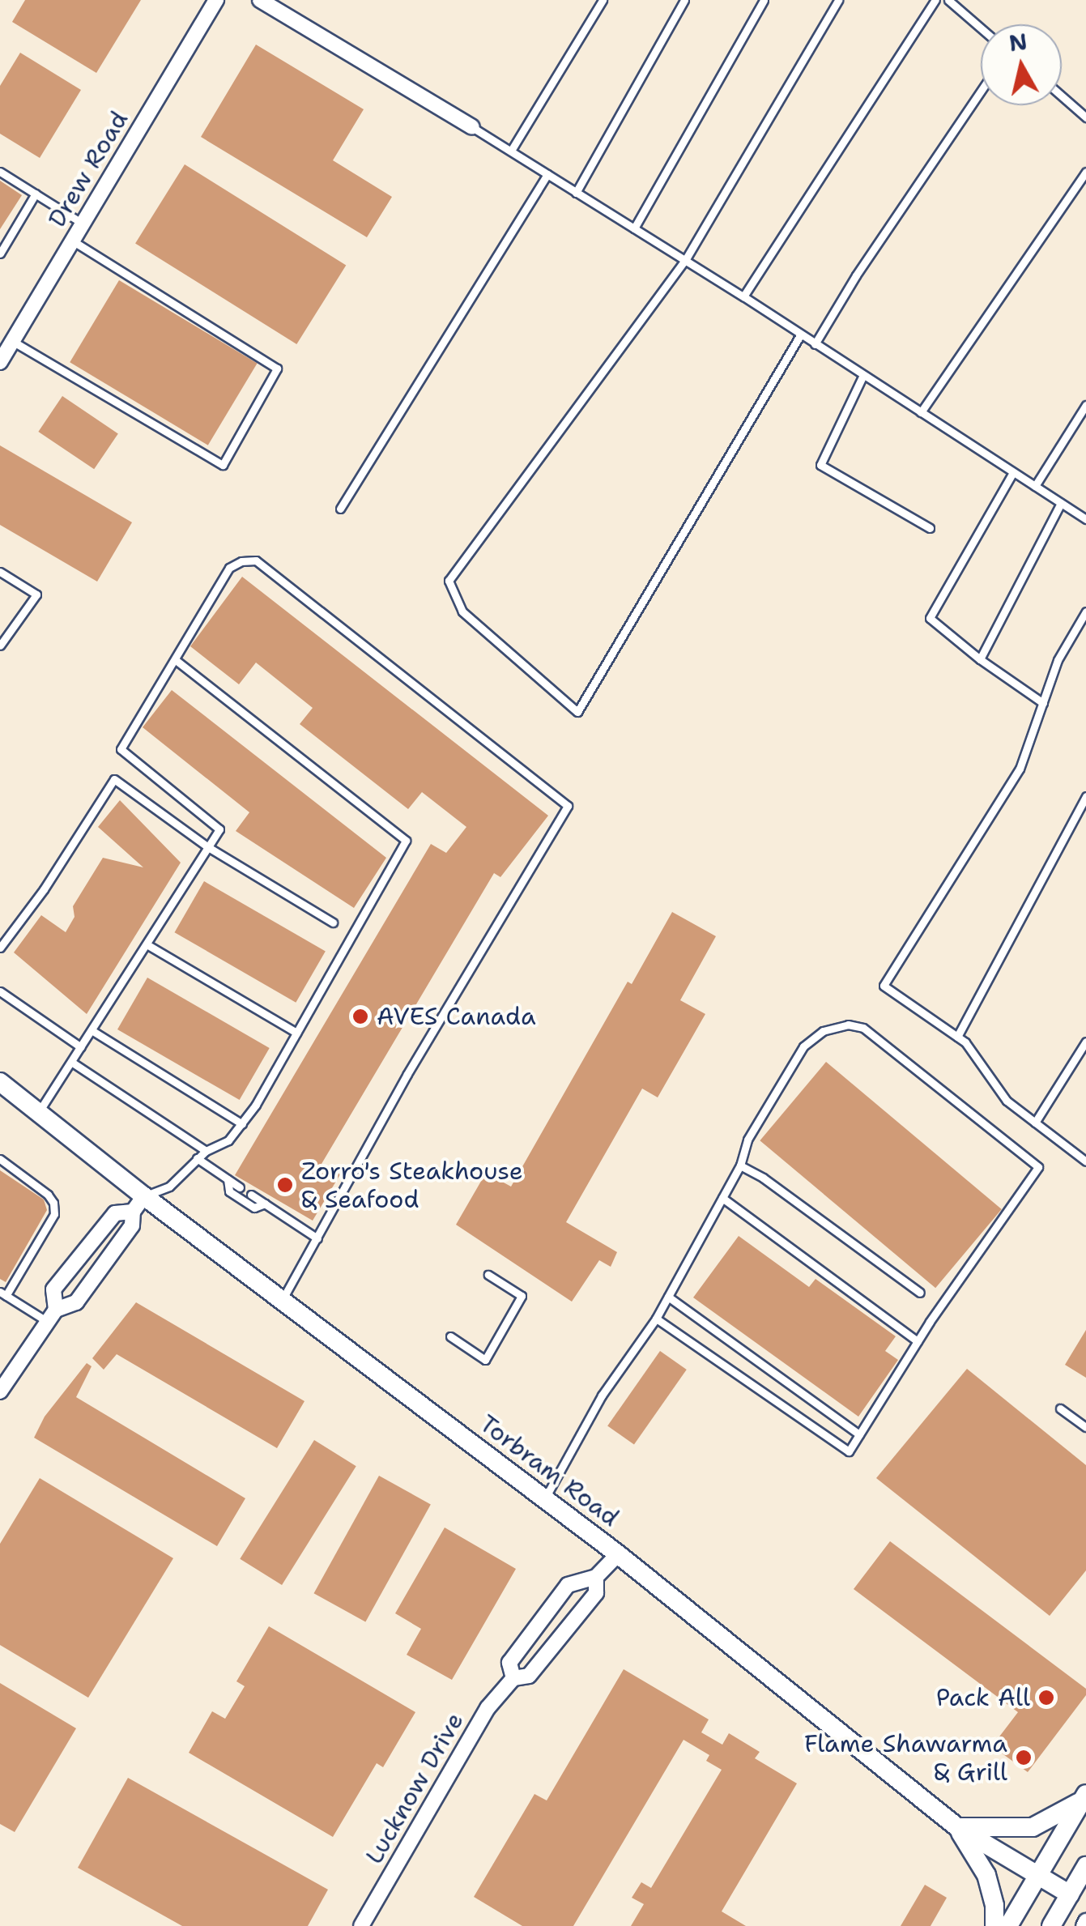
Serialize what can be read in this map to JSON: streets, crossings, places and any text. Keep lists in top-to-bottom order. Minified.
{"streets":{"main road":["Torbram Road"],"street":["Drew Road","Lucknow Drive"]},"crossings":[["Torbram Road","Lucknow Drive"]],"places":["AVES Canada","Zorro's Steakhouse & Seafood","Pack All","Flame Shawarma & Grill"],"north":"top"}
